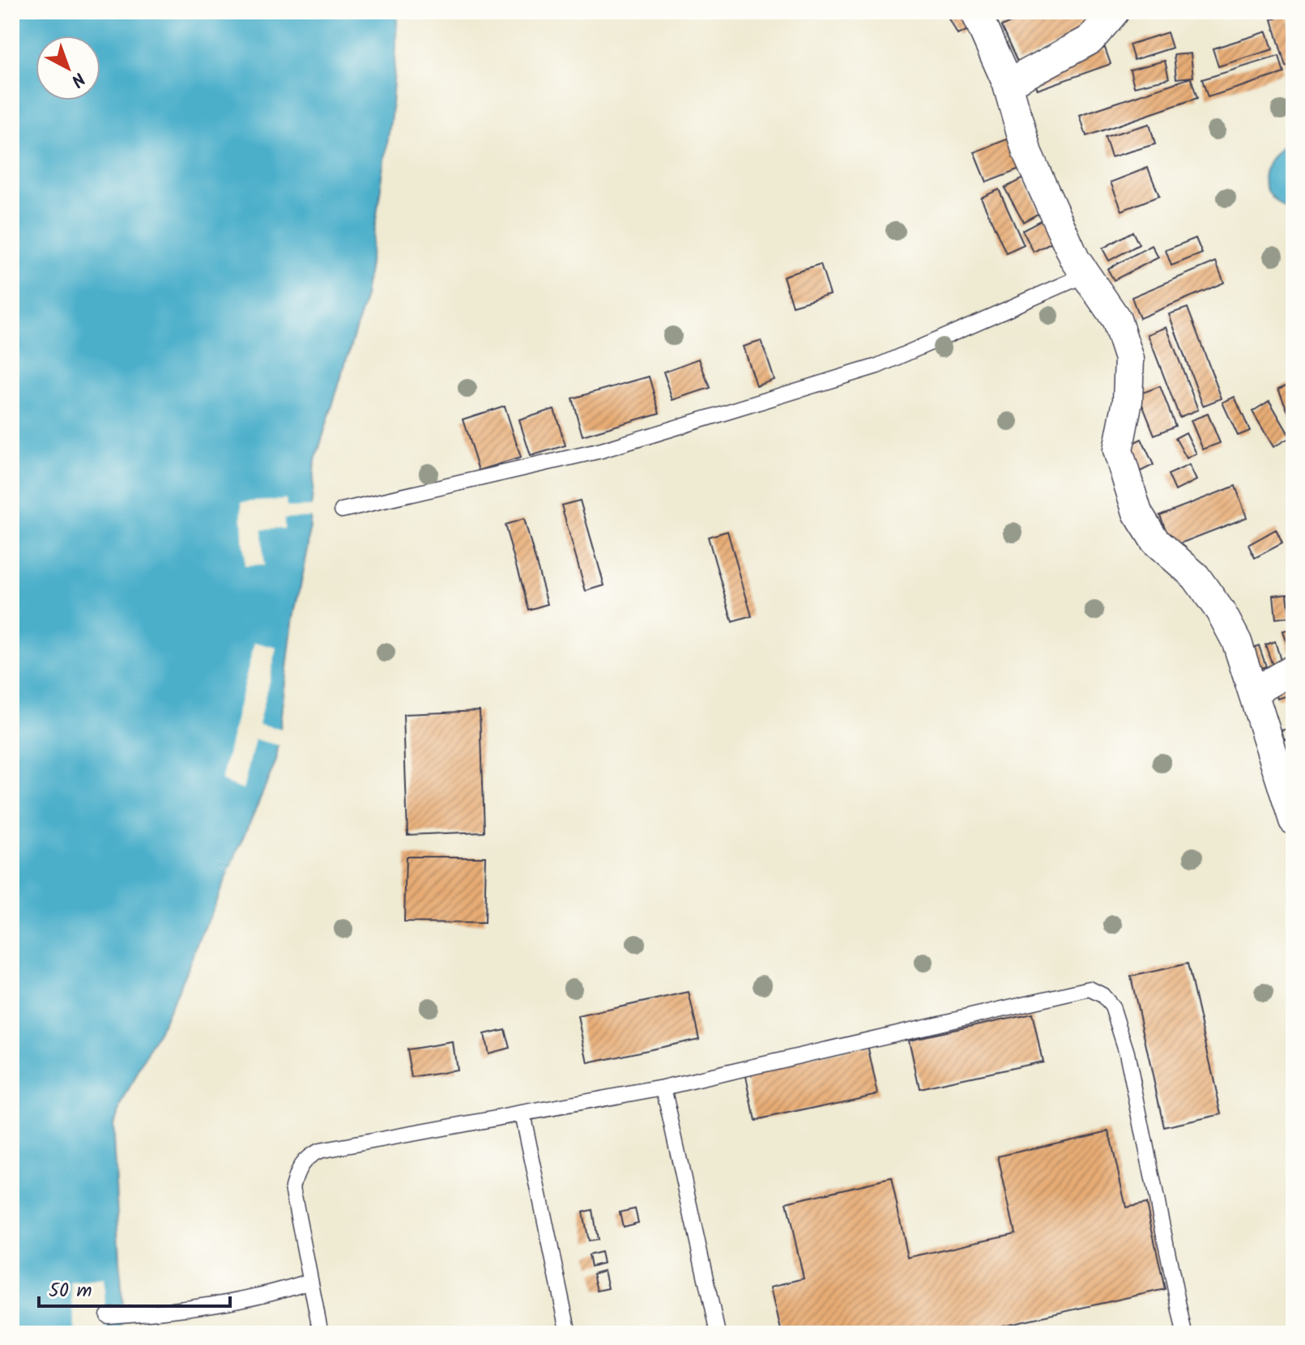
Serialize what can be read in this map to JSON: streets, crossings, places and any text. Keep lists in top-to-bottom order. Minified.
{"scale_bar":"50 m","north":"bottom right"}
